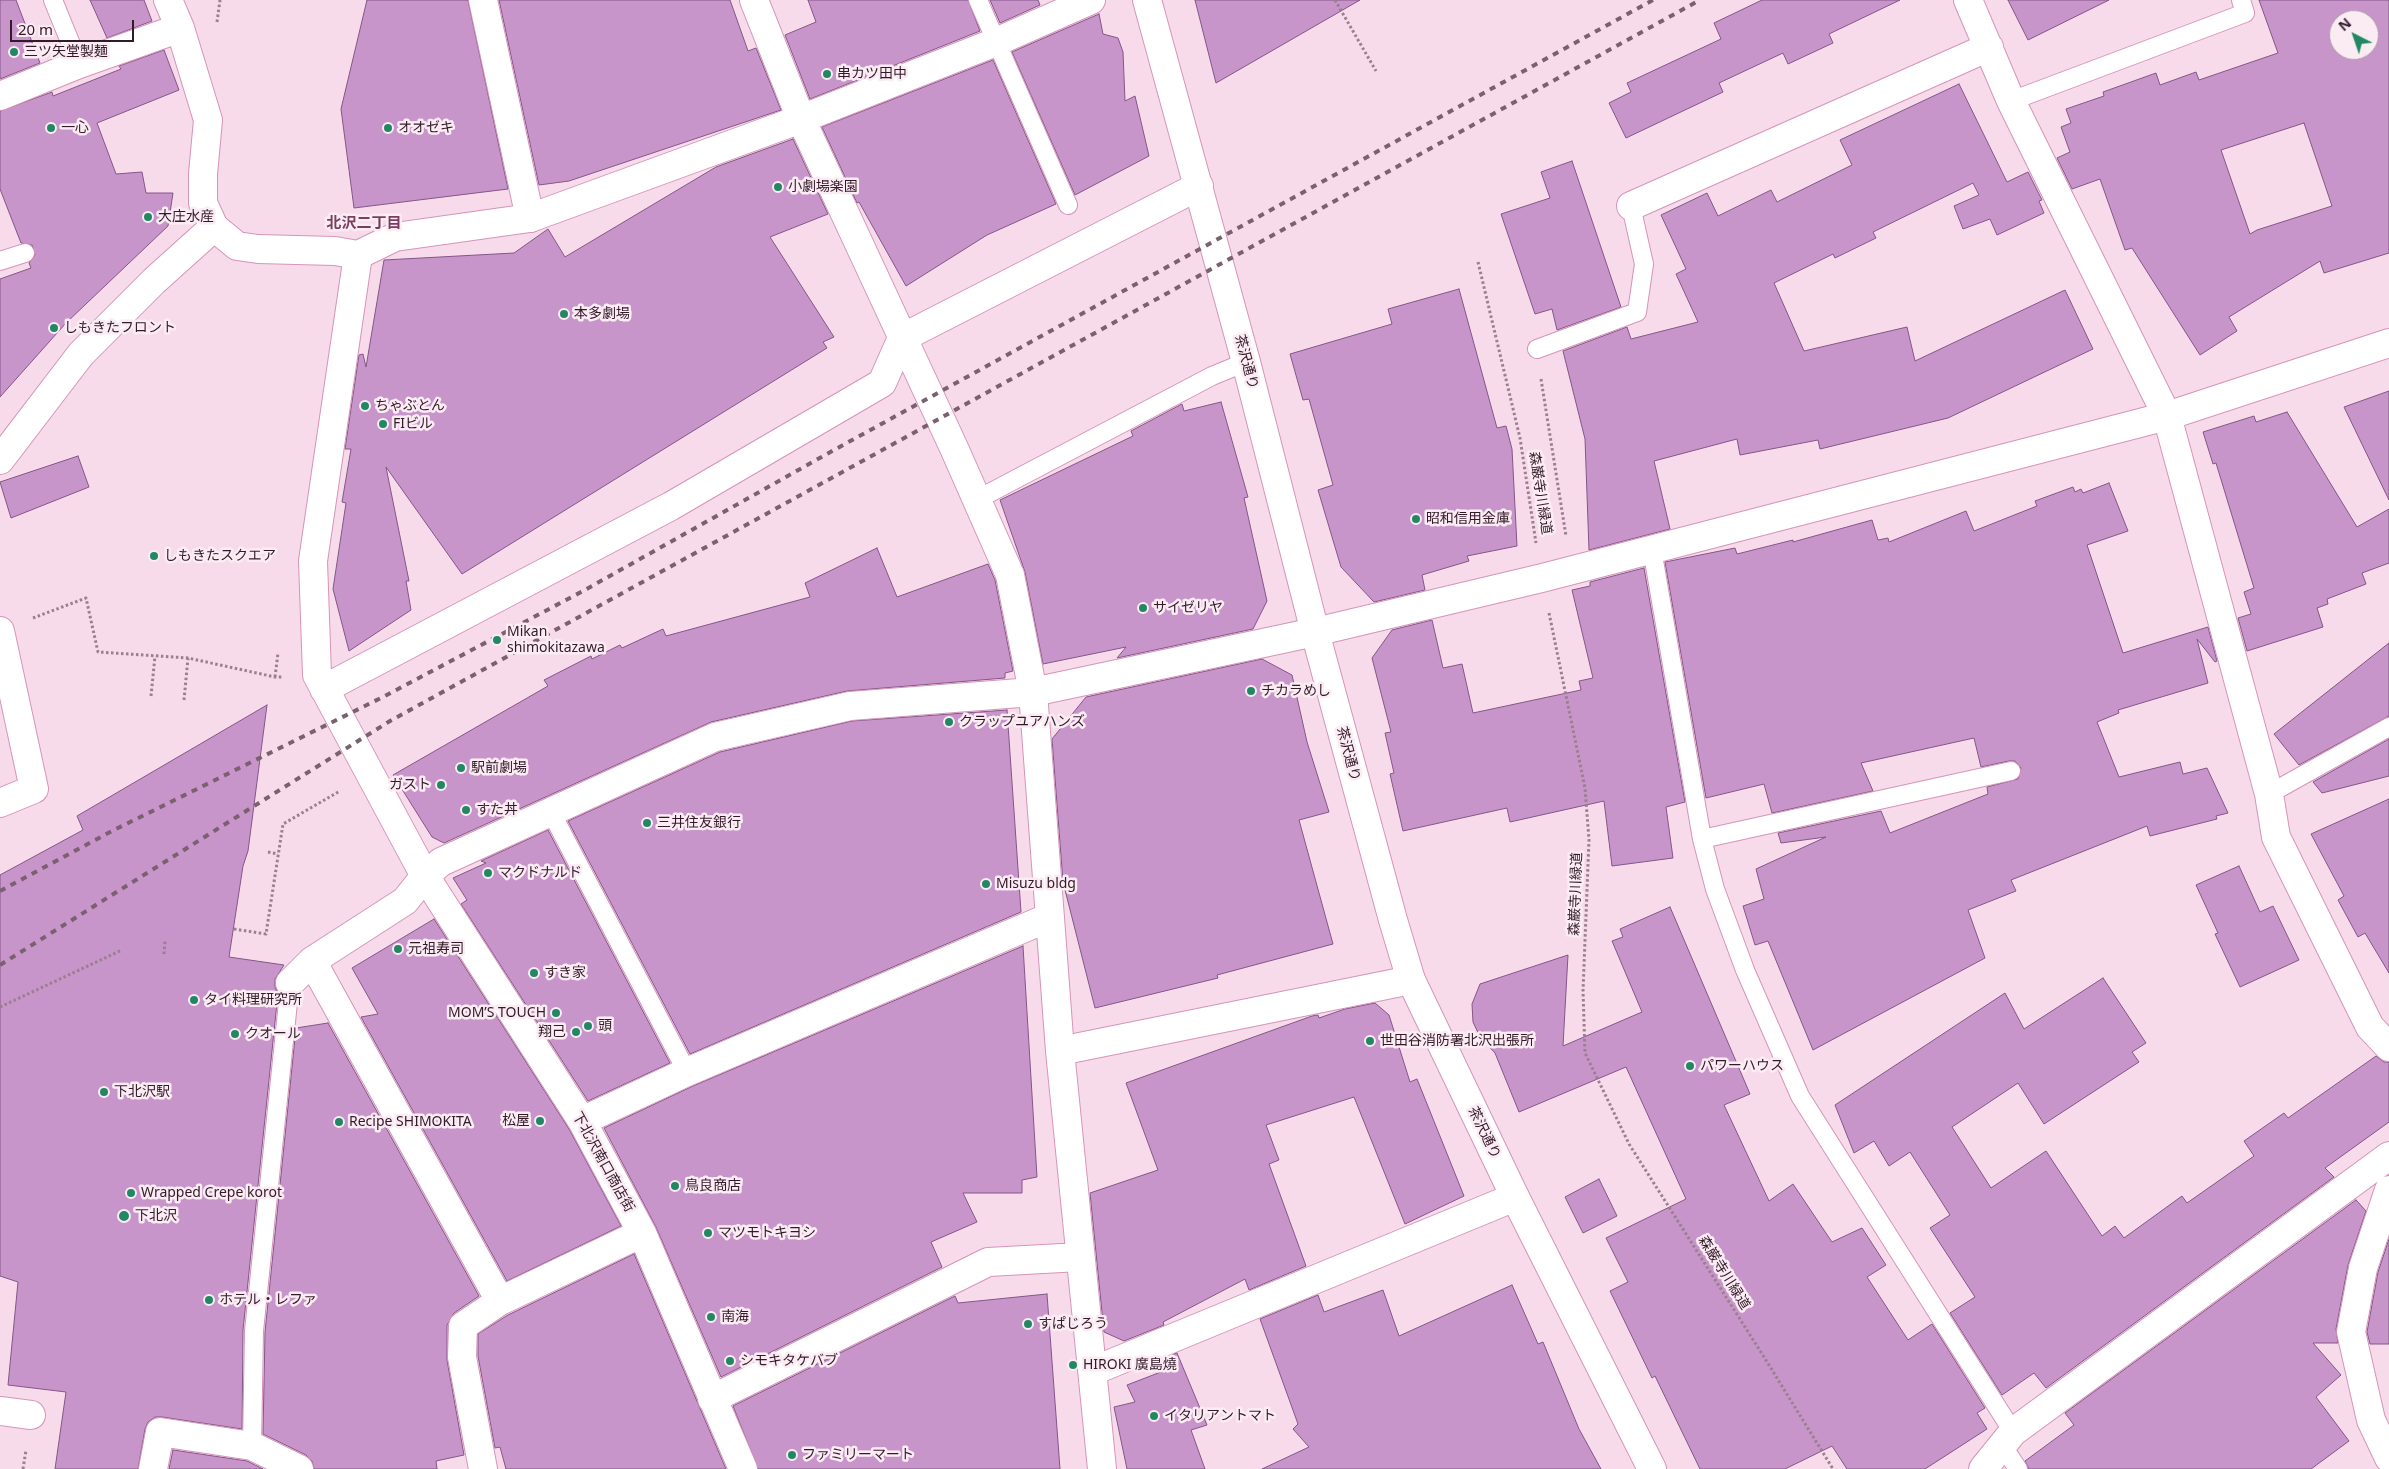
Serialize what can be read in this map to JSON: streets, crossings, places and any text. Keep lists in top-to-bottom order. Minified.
{"streets":{"street":["茶沢通り","下北沢南口商店街"],"path":["森巌寺川緑道"]},"districts":["北沢二丁目"],"places":["三ツ矢堂製麺","串カツ田中","一心","オオゼキ","小劇場楽園","大庄水産","本多劇場","しもきたフロント","ちゃぶとん","FIビル","昭和信用金庫","しもきたスクエア","サイゼリヤ","Mikan shimokitazawa","チカラめし","クラップユアハンズ","駅前劇場","ガスト","すた丼","三井住友銀行","マクドナルド","Misuzu bldg","元祖寿司","すき家","タイ料理研究所","MOM’S TOUCH","頭","翔己","クオール","世田谷消防署北沢出張所","パワーハウス","下北沢駅","松屋","Recipe SHIMOKITA","鳥良商店","Wrapped Crepe korot","下北沢","マツモトキヨシ","ホテル・レファ","南海","すぱじろう","シモキタケバブ","HIROKI 廣島燒","イタリアントマト","ファミリーマート"],"scale_bar":"20 m","north":"top left"}
